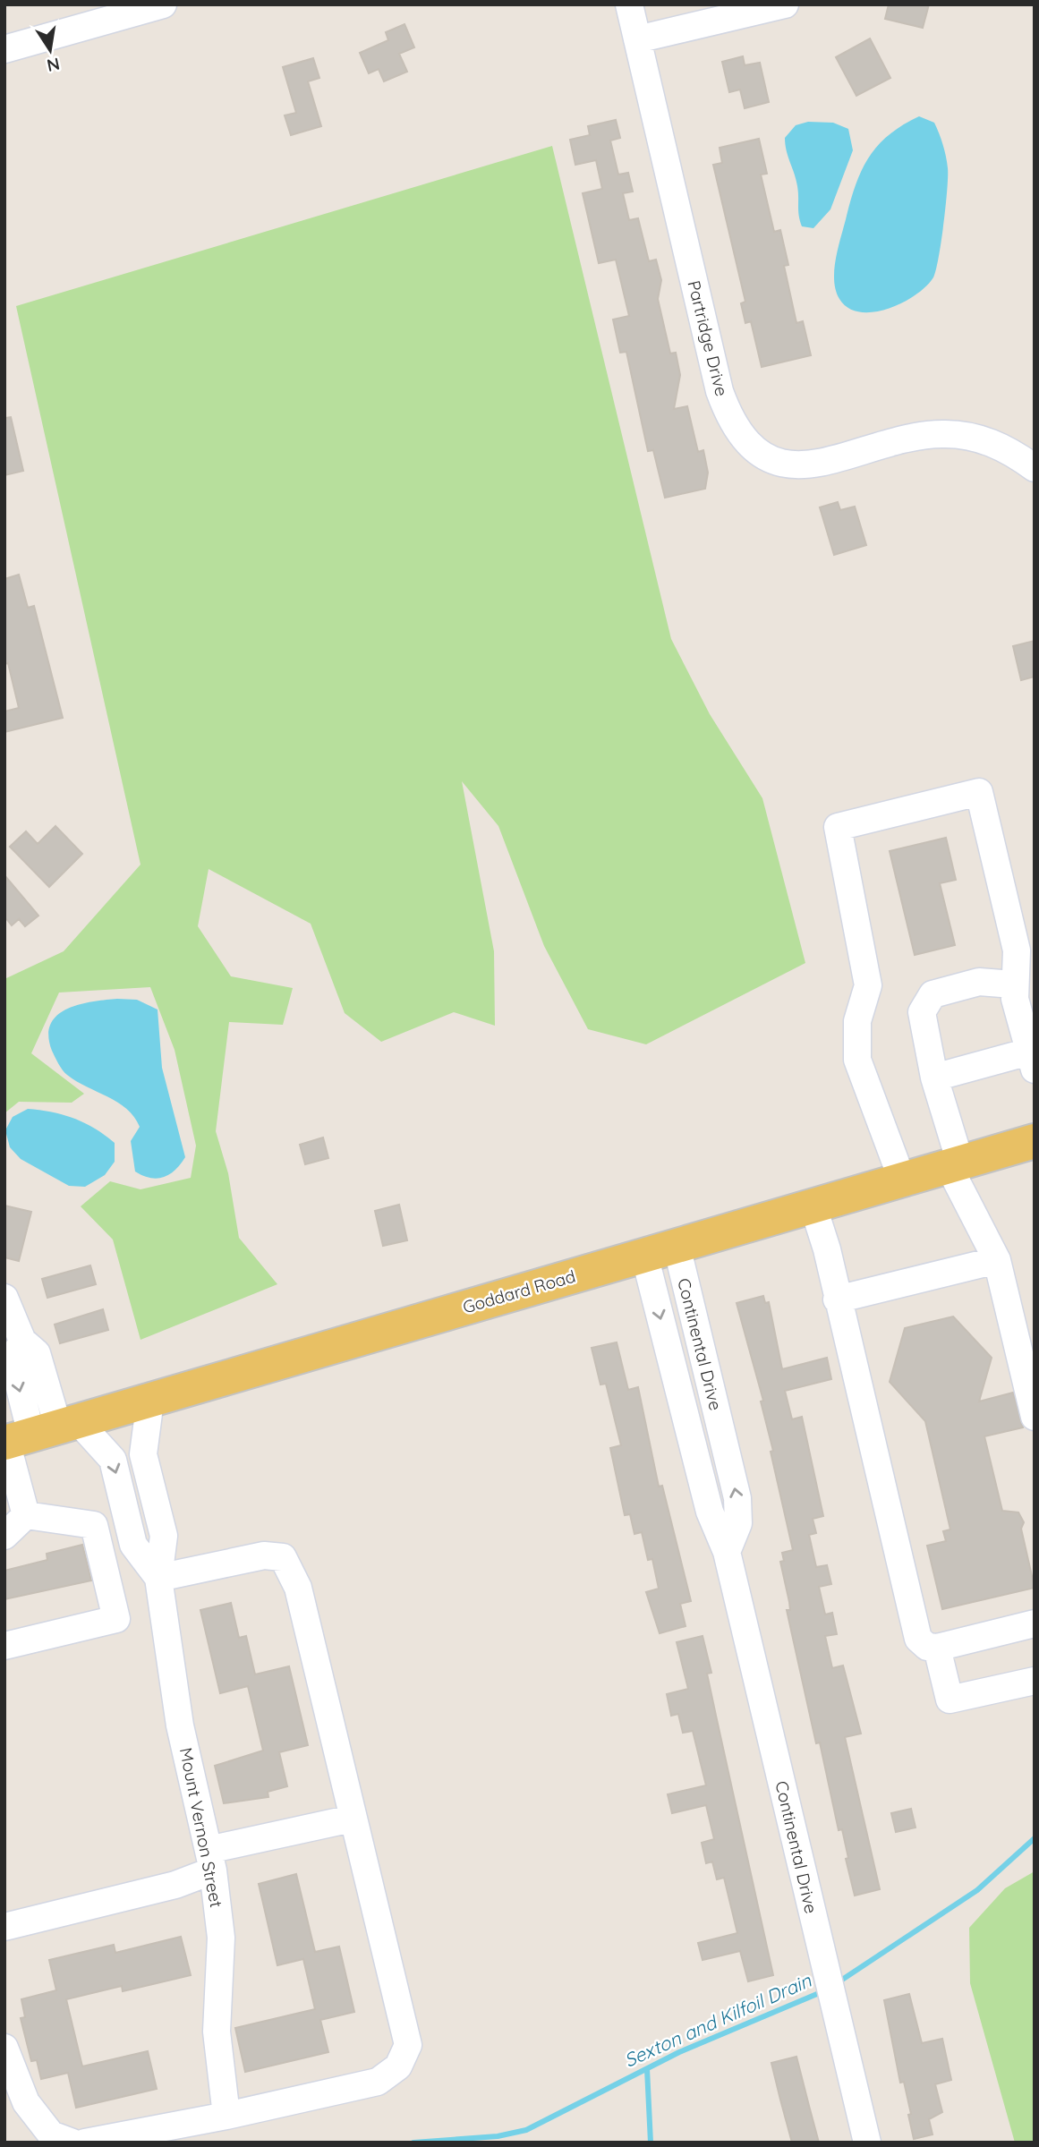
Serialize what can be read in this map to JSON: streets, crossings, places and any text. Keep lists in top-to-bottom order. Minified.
{"streets":{"main road":["Goddard Road"],"street":["Partridge Drive","Continental Drive","Mount Vernon Street"]},"crossings":[["Goddard Road","Continental Drive"],["Goddard Road","Mount Vernon Street"]],"water":["Sexton and Kilfoil Drain"],"north":"bottom"}
